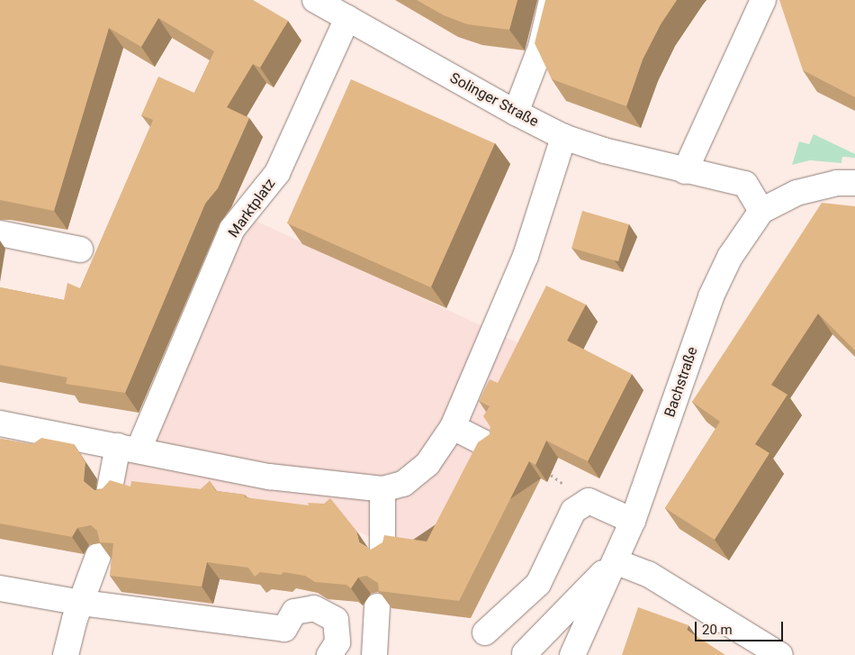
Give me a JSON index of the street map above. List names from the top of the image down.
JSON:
{
  "streets": {
    "street": ["Solinger Straße", "Marktplatz", "Bachstraße"]
  },
  "crossings": [
    ["Solinger Straße", "Marktplatz"],
    ["Solinger Straße", "Bachstraße"]
  ],
  "scale_bar": "20 m"
}
